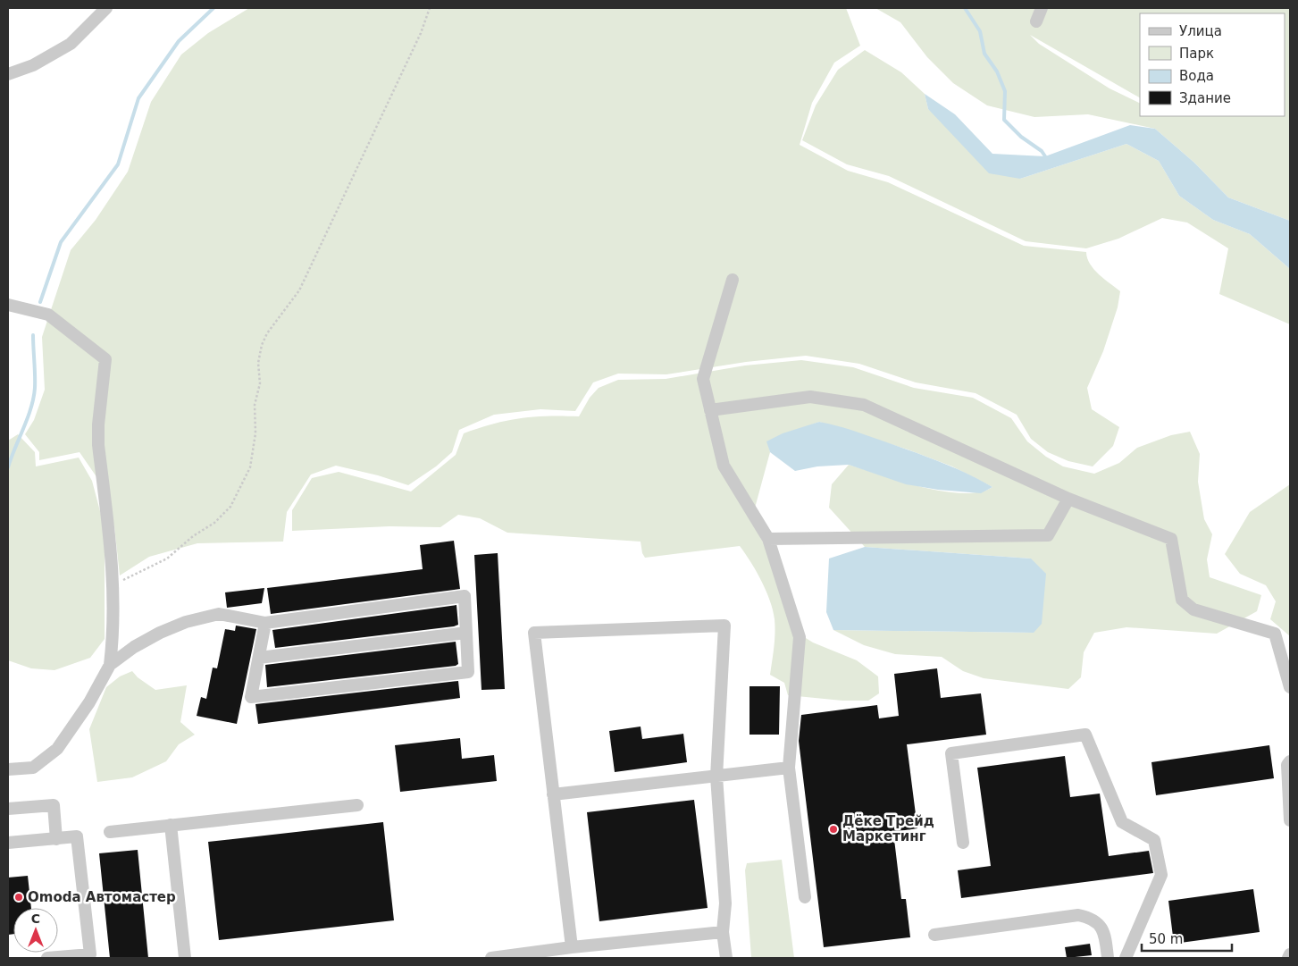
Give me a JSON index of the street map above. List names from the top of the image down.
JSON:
{
  "places": ["Дёке Трейд Маркетинг", "Omoda Автомастер"],
  "legend": [
    "Улица",
    "Парк",
    "Вода",
    "Здание"
  ],
  "scale_bar": "50 m",
  "north": "top"
}
